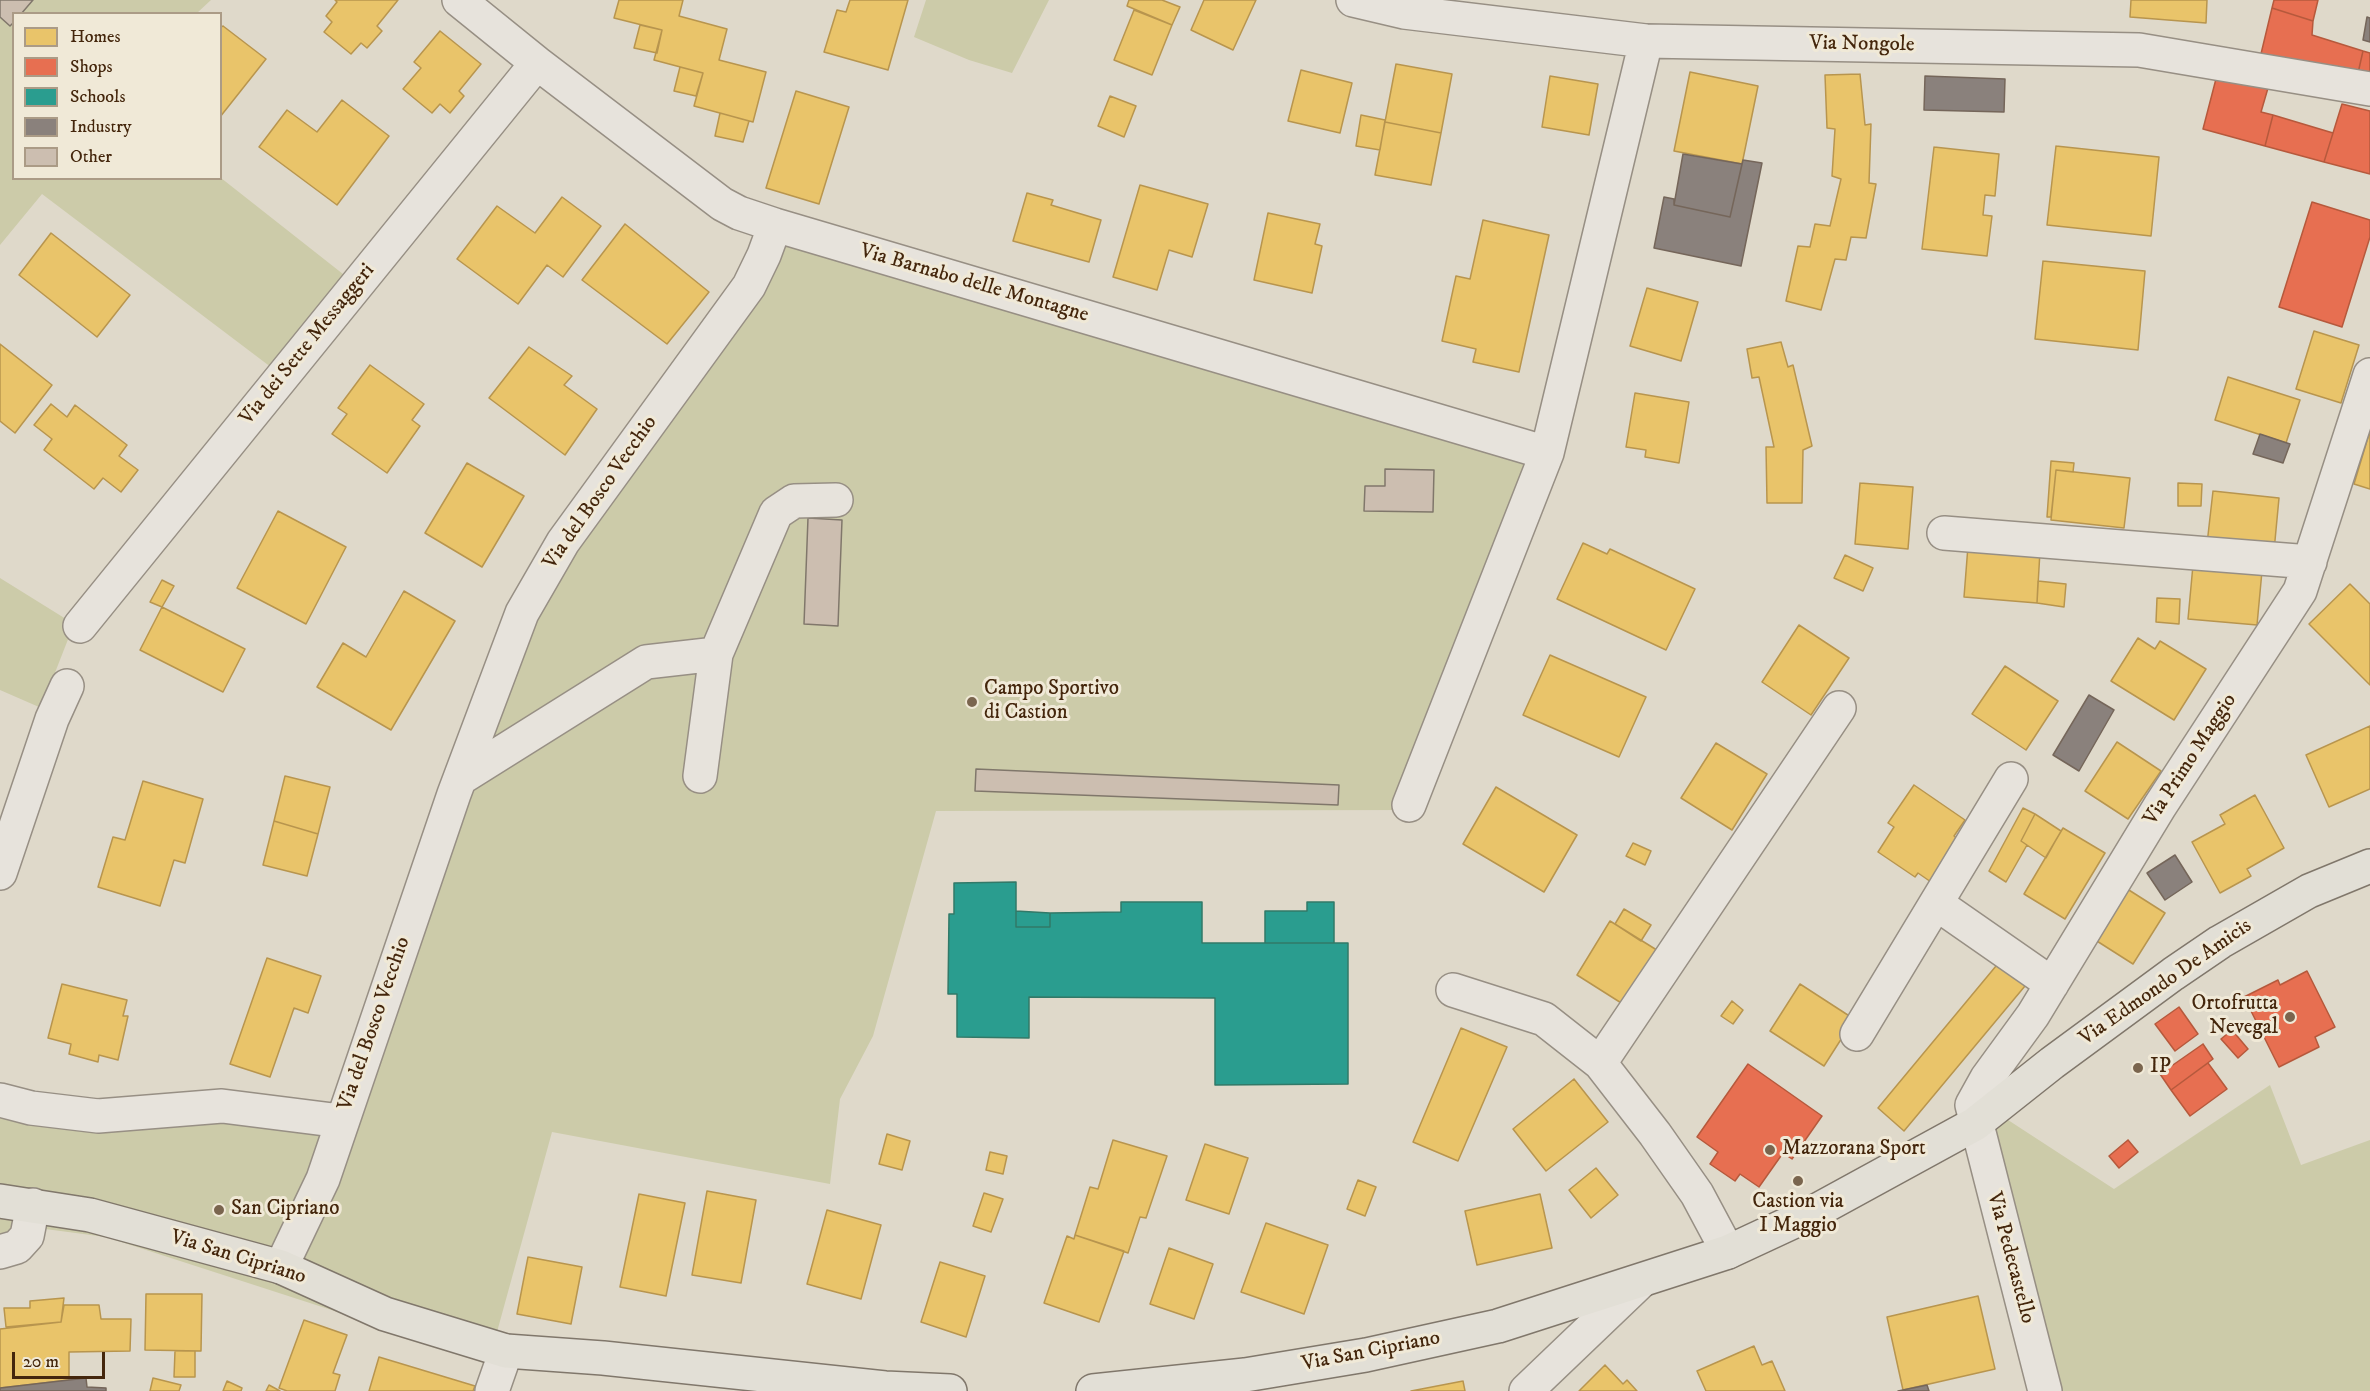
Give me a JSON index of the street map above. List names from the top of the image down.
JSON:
{
  "streets": {
    "main road": ["Via Edmondo De Amicis", "Via San Cipriano"],
    "street": [
      "Via Nongole",
      "Via Barnabo delle Montagne",
      "Via dei Sette Messaggeri",
      "Via del Bosco Vecchio",
      "Via Primo Maggio",
      "Via Pedecastello"
    ]
  },
  "crossings": [
    ["Via Barnabo delle Montagne", "Via dei Sette Messaggeri"],
    ["Via Barnabo delle Montagne", "Via del Bosco Vecchio"],
    ["Via del Bosco Vecchio", "Via San Cipriano"],
    ["Via Primo Maggio", "Via Edmondo De Amicis"],
    ["Via Primo Maggio", "Via San Cipriano"],
    ["Via Primo Maggio", "Via Pedecastello"],
    ["Via Edmondo De Amicis", "Via San Cipriano"],
    ["Via Edmondo De Amicis", "Via Pedecastello"],
    ["Via San Cipriano", "Via Pedecastello"]
  ],
  "places": [
    "Campo Sportivo di Castion",
    "Ortofrutta Nevegal",
    "IP",
    "Mazzorana Sport",
    "Castion via I Maggio",
    "San Cipriano"
  ],
  "legend": [
    "Homes",
    "Shops",
    "Schools",
    "Industry",
    "Other"
  ],
  "scale_bar": "20 m"
}
